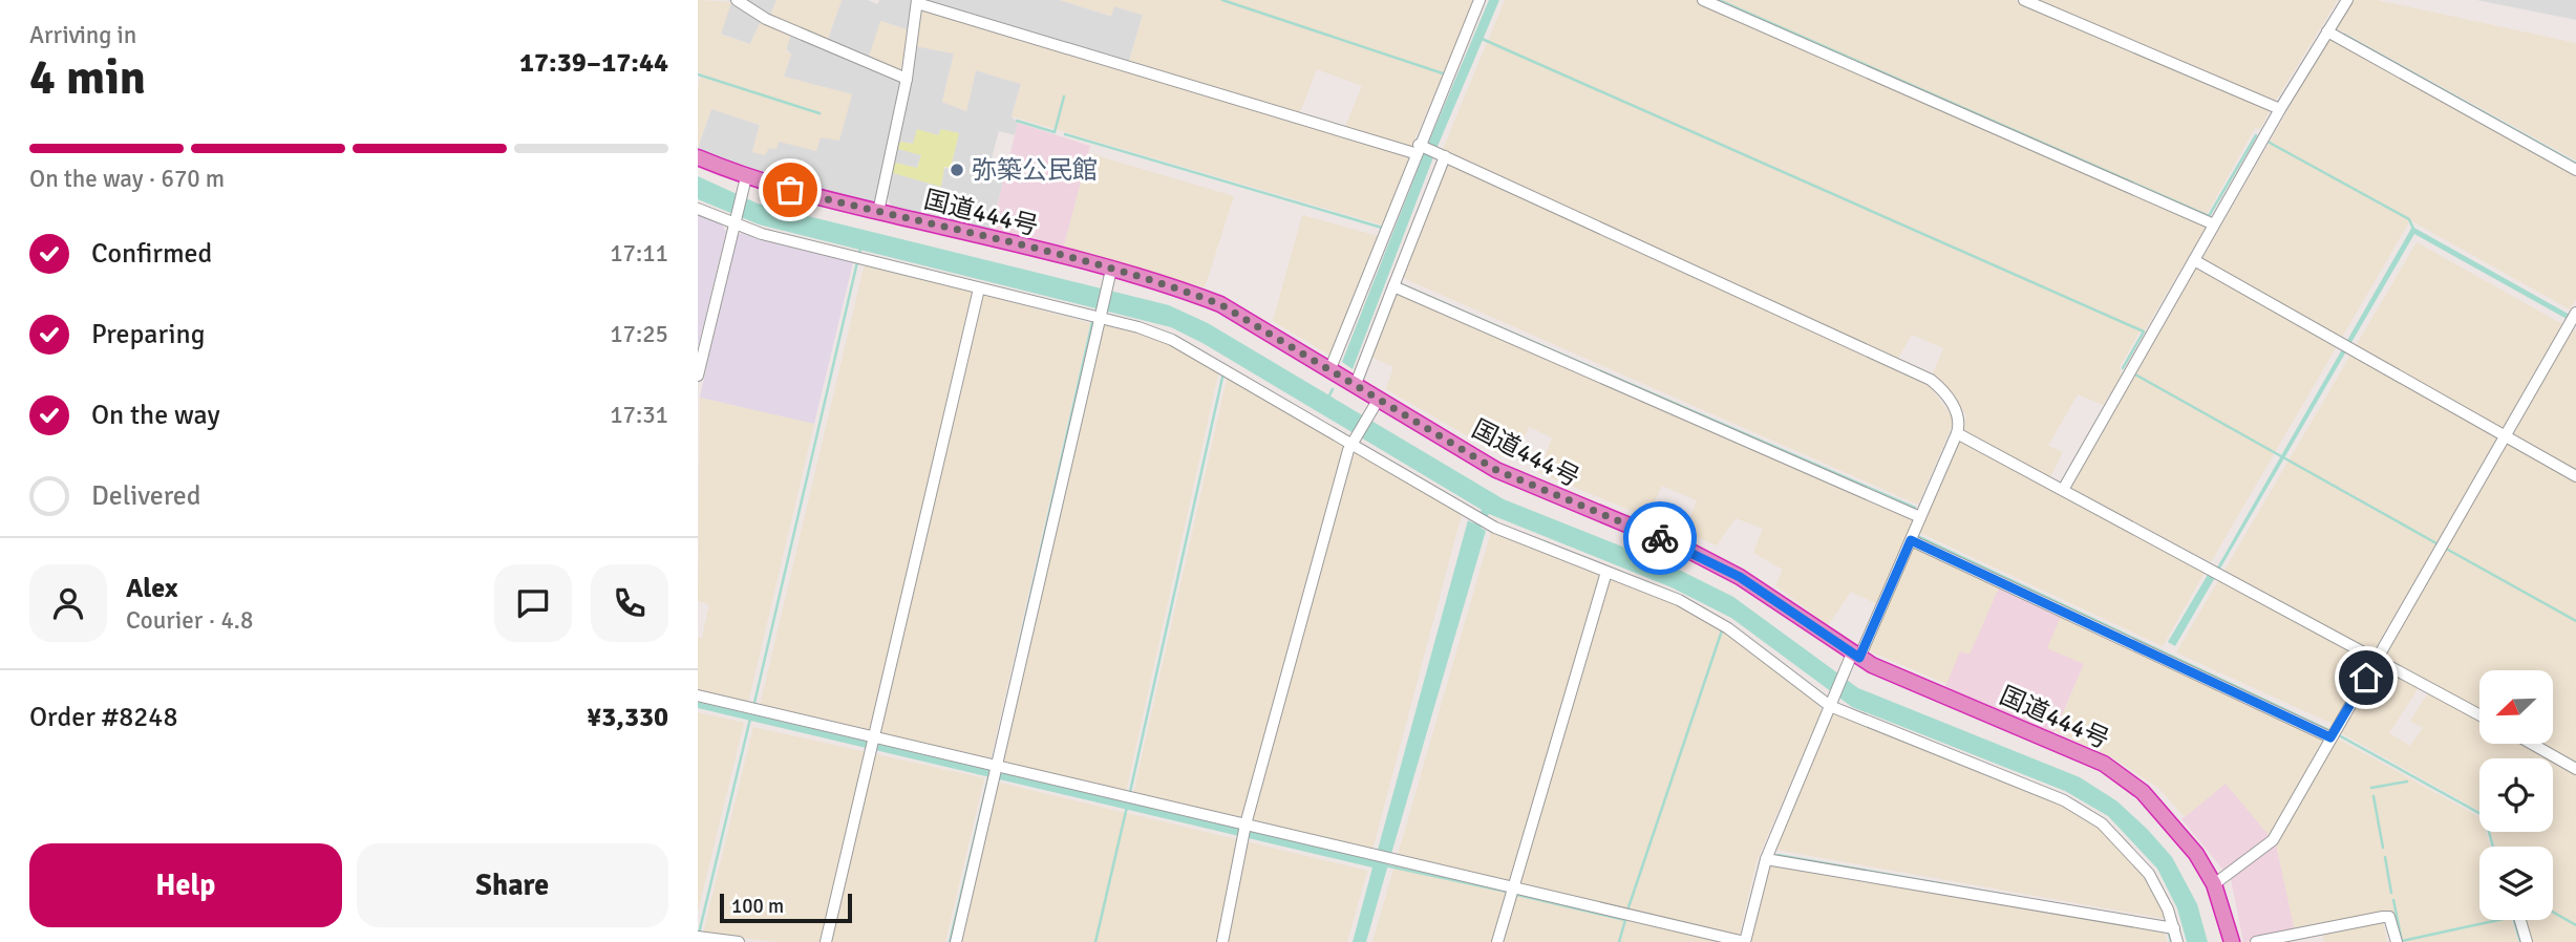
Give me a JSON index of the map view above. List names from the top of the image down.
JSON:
{
  "streets": {
    "highway": ["国道444号"]
  },
  "places": ["弥築公民館"],
  "scale_bar": "100 m",
  "north": "bottom left",
  "page": {
    "heading": ["4 min", "Arriving in", "17:39–17:44"],
    "panel": [
      "Alex",
      "Courier · 4.8",
      "Order #8248",
      "¥3,330"
    ],
    "bar": "On the way · 670 m",
    "list": [
      ["Confirmed", "17:11"],
      ["Preparing", "17:25"],
      ["On the way", "17:31"],
      "Delivered"
    ],
    "buttons": ["Help", "Share"],
    "scale": "100 m"
  }
}
